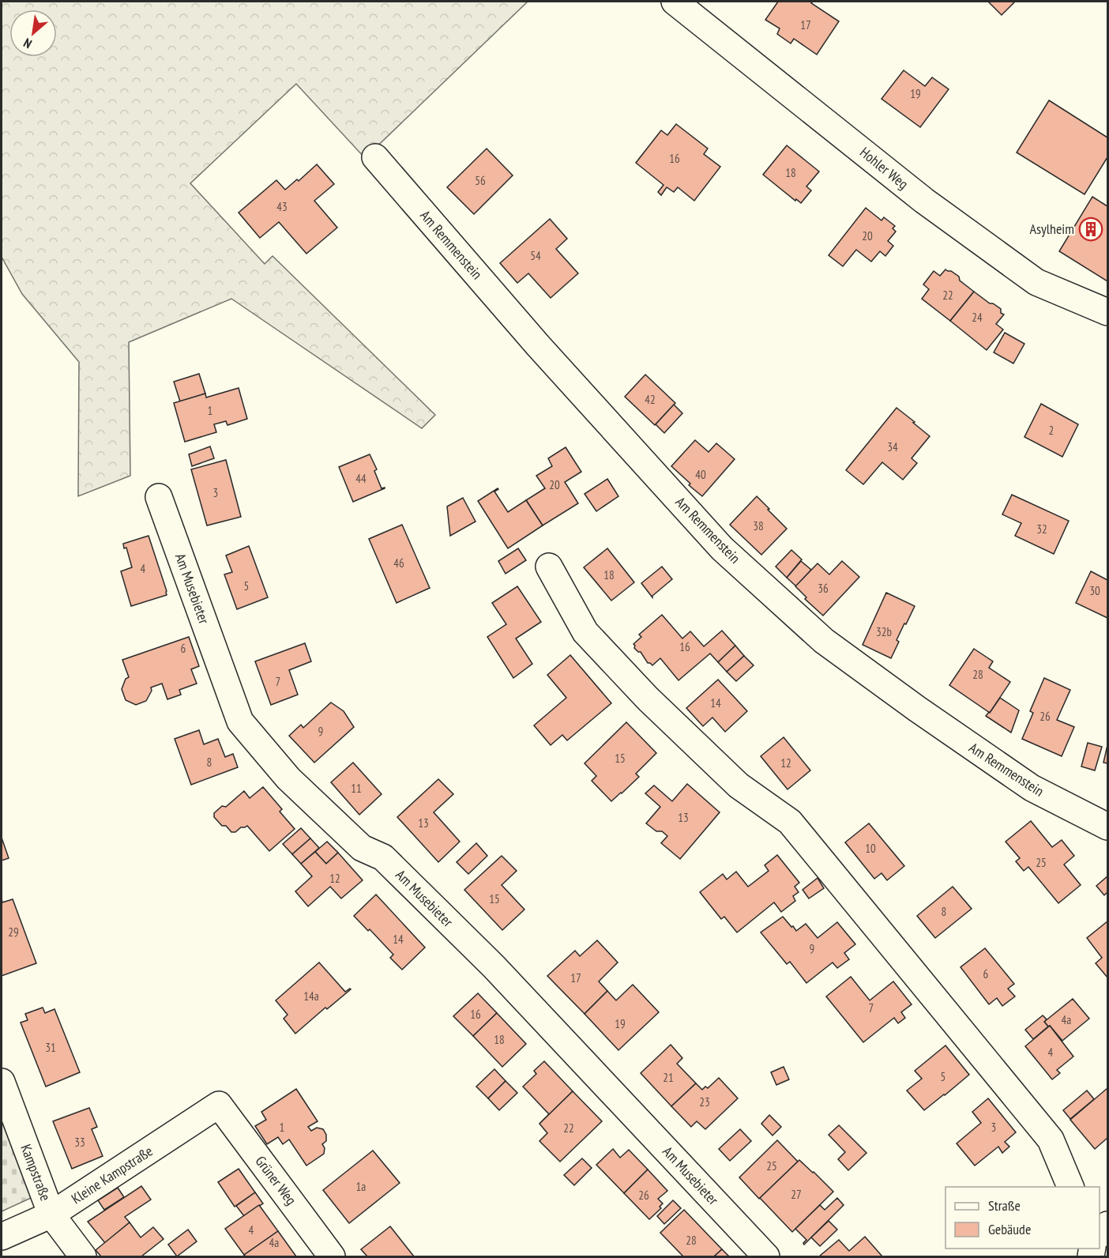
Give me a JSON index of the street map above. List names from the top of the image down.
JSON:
{
  "streets": {
    "street": [
      "Hohler Weg",
      "Am Remmenstein",
      "Am Musebieter",
      "Kampstraße",
      "Kleine Kampstraße",
      "Grüner Weg"
    ]
  },
  "crossings": [
    ["Kampstraße", "Kleine Kampstraße"],
    ["Kleine Kampstraße", "Grüner Weg"]
  ],
  "places": {
    "building": ["Asylheim"]
  },
  "house_numbers": [
    "17",
    "19",
    "16",
    "18",
    "56",
    "43",
    "20",
    "54",
    "22",
    "24",
    "42",
    "1",
    "2",
    "34",
    "40",
    "44",
    "20",
    "3",
    "38",
    "32",
    "46",
    "4",
    "18",
    "5",
    "36",
    "30",
    "32b",
    "16",
    "6",
    "28",
    "7",
    "14",
    "26",
    "9",
    "15",
    "8",
    "12",
    "11",
    "13",
    "13",
    "10",
    "25",
    "12",
    "15",
    "8",
    "29",
    "14",
    "9",
    "6",
    "17",
    "14a",
    "7",
    "16",
    "4a",
    "19",
    "18",
    "31",
    "4",
    "5",
    "21",
    "23",
    "1",
    "3",
    "22",
    "33",
    "25",
    "1a",
    "27",
    "26",
    "4",
    "28",
    "4a"
  ],
  "legend": ["Straße", "Gebäude"],
  "north": "bottom left"
}
